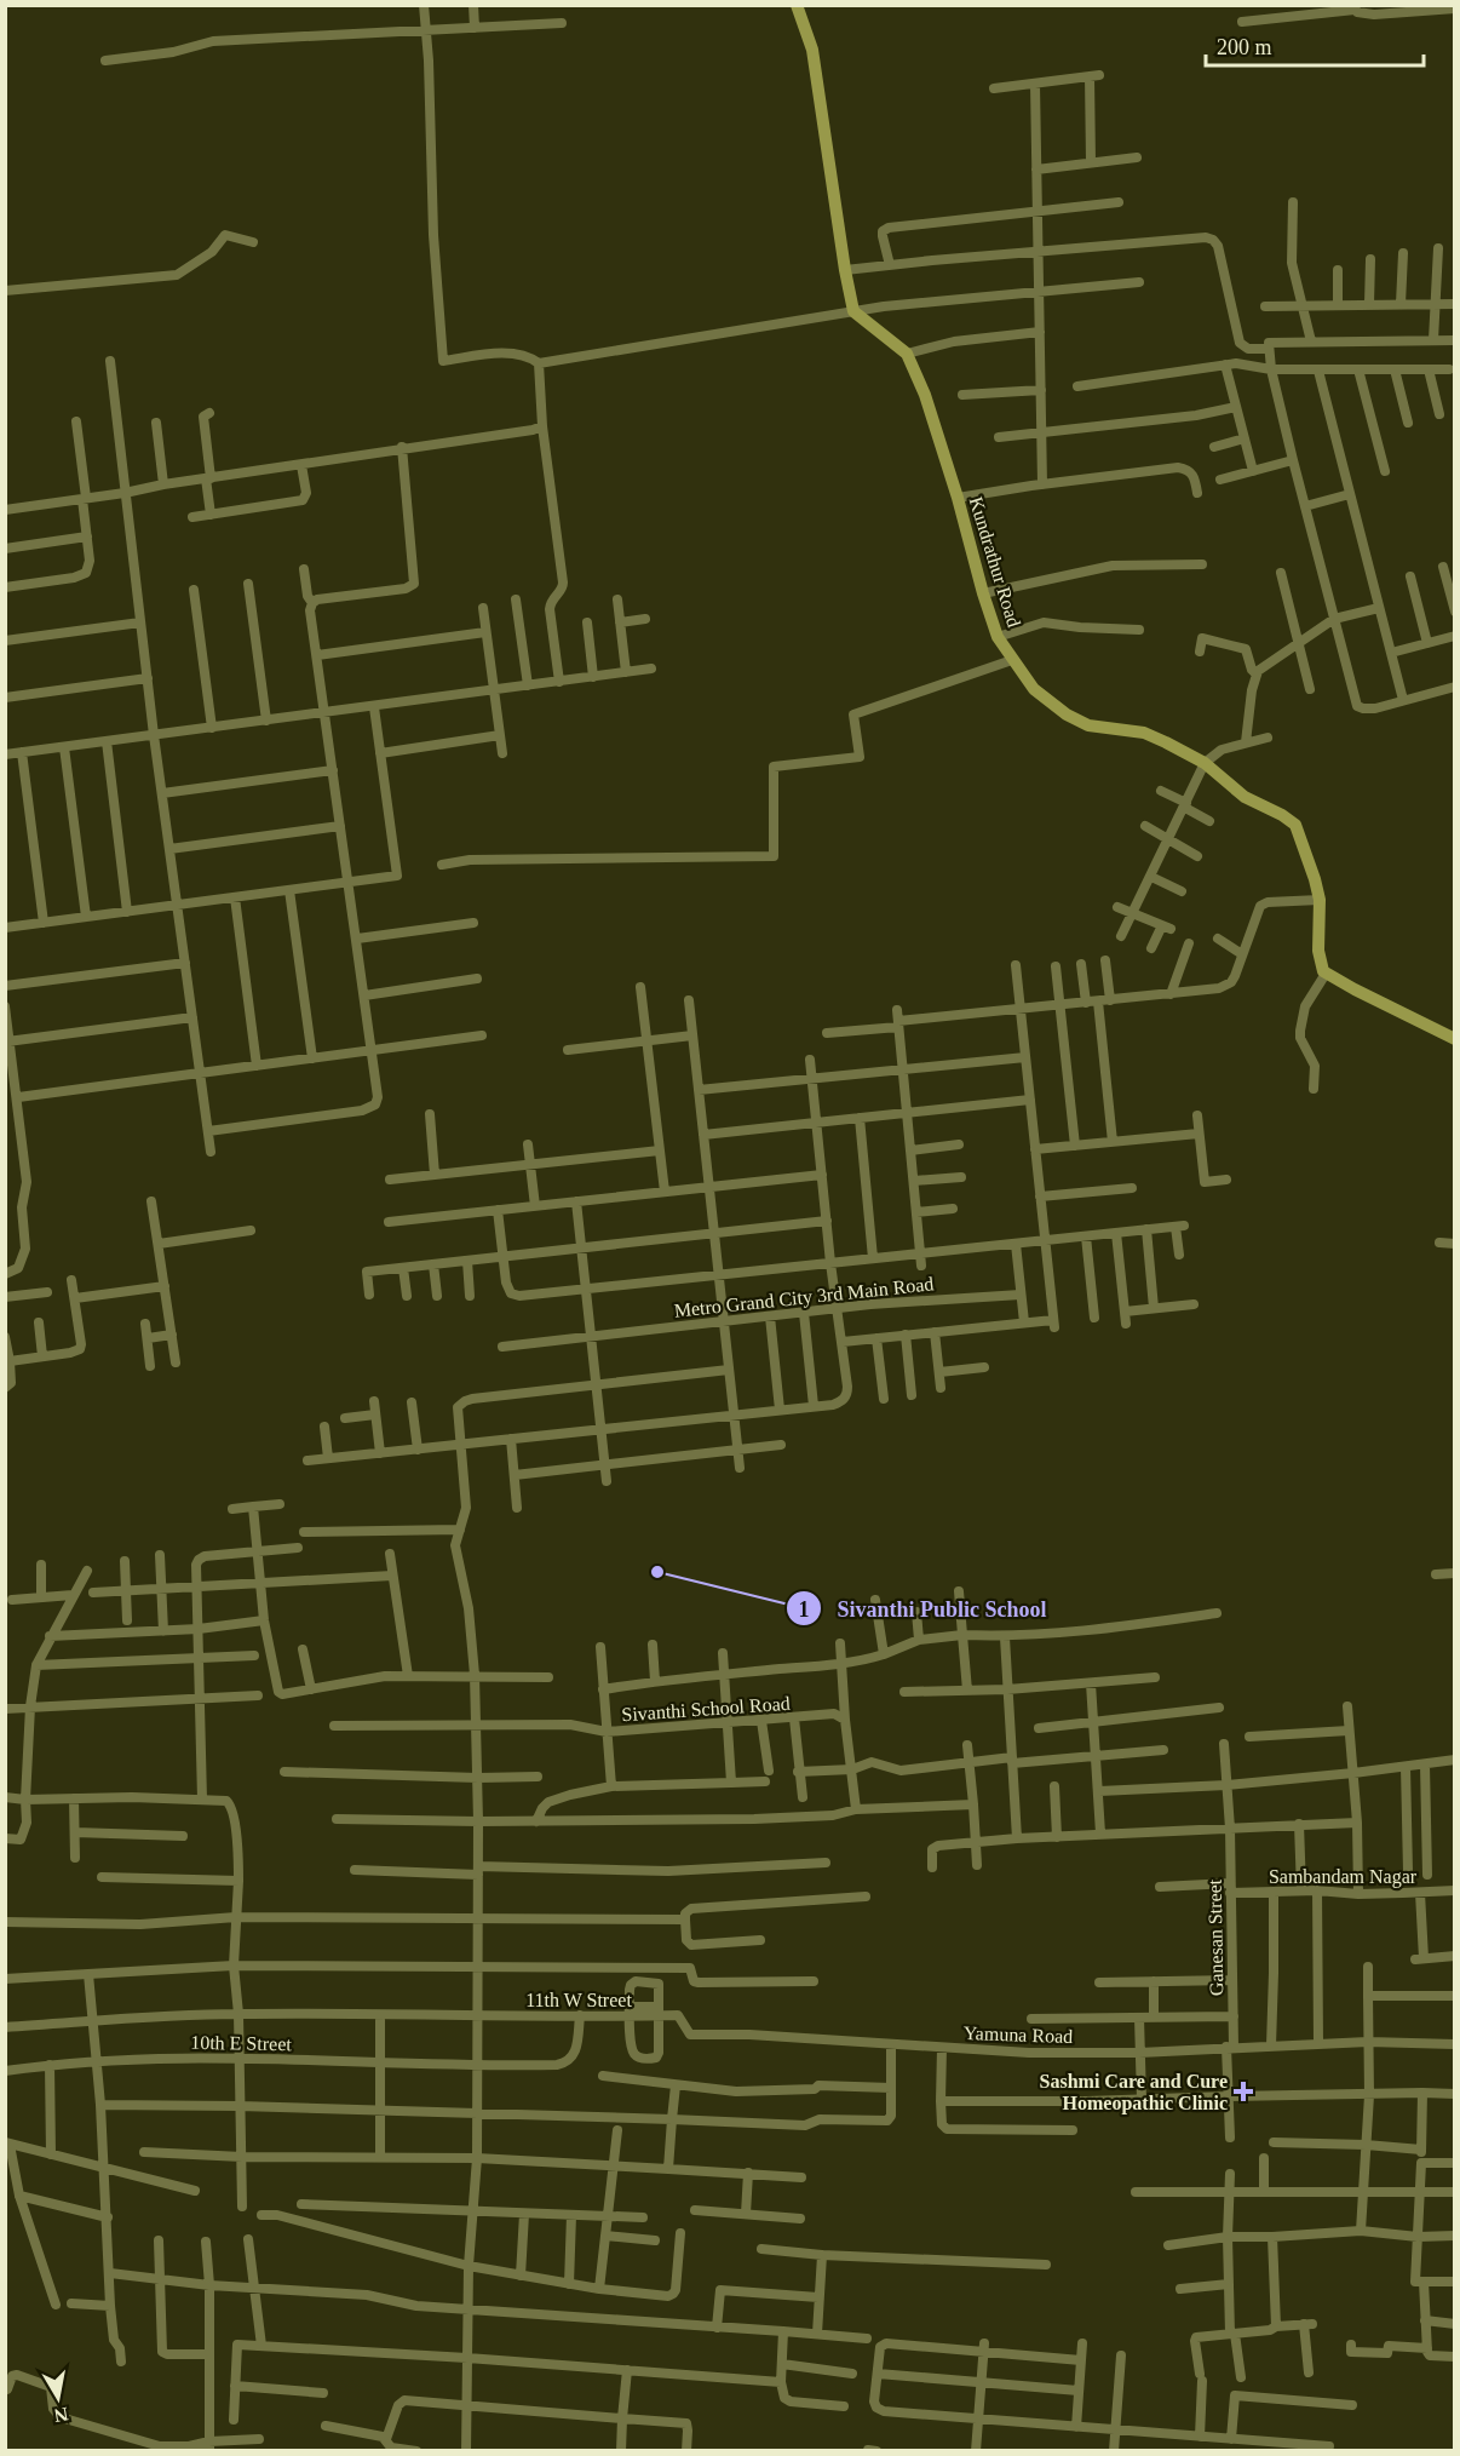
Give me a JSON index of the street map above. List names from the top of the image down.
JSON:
{
  "streets": {
    "street": [
      "Kundrathur Road",
      "Metro Grand City 3rd Main Road",
      "Sivanthi School Road",
      "Sambandam Nagar",
      "Ganesan Street",
      "11th W Street",
      "Yamuna Road",
      "10th E Street"
    ]
  },
  "crossings": [
    ["Sambandam Nagar", "Ganesan Street"],
    ["Ganesan Street", "Yamuna Road"],
    ["11th W Street", "Yamuna Road"],
    ["11th W Street", "10th E Street"]
  ],
  "places": {
    "other": ["Sivanthi Public School"],
    "health": ["Sashmi Care and Cure Homeopathic Clinic"]
  },
  "scale_bar": "200 m",
  "north": "bottom"
}
